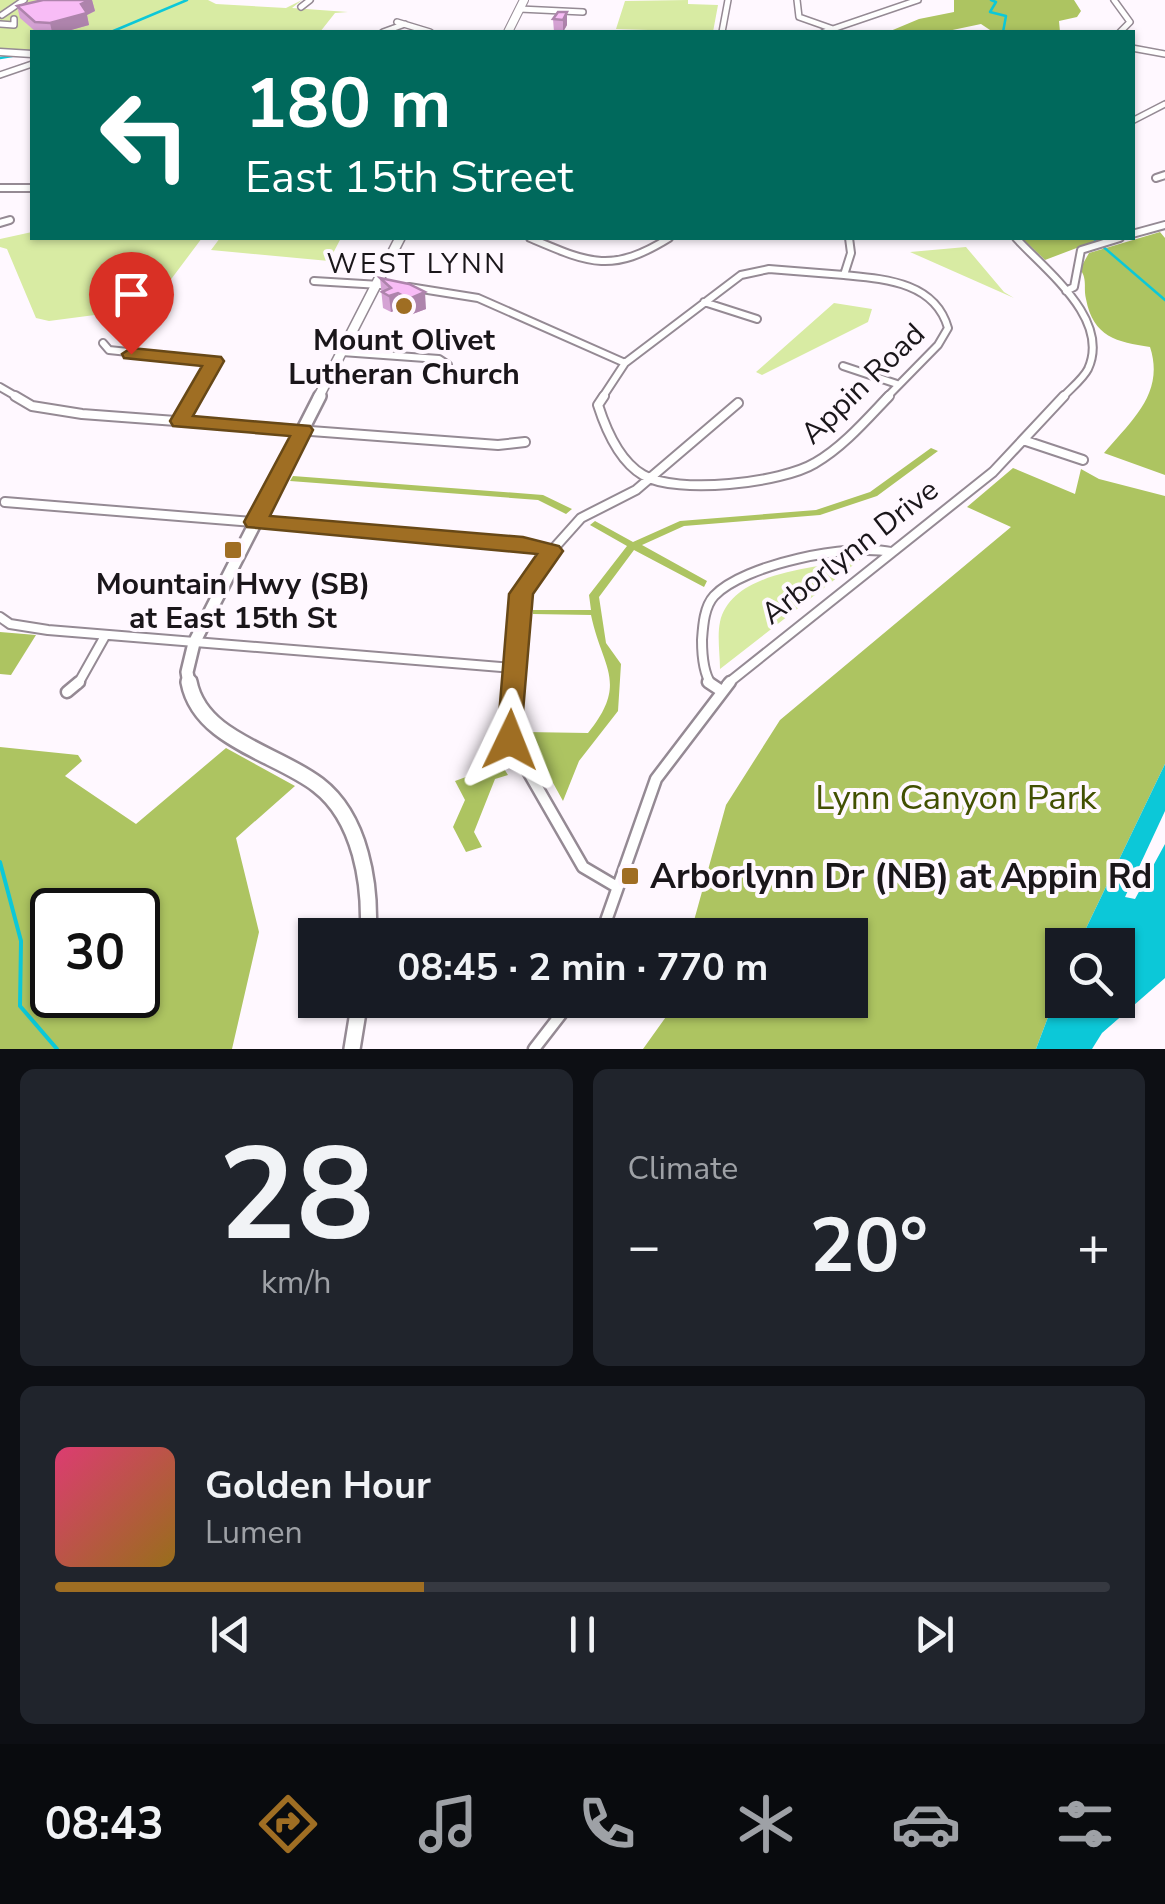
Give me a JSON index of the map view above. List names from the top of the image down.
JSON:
{
  "streets": {
    "street": ["Appin Road", "Arborlynn Drive"]
  },
  "districts": ["WEST LYNN"],
  "parks": ["Lynn Canyon Park"],
  "places": {
    "other": ["Mount Olivet Lutheran Church"],
    "transit": ["Mountain Hwy (SB) at East 15th St", "Arborlynn Dr (NB) at Appin Rd"]
  },
  "page": {
    "turn": ["180 m", "East 15th Street"],
    "limit": "30",
    "trip": "08:45 · 2 min · 770 m",
    "tile": [
      ["28", "km/h"],
      "Climate"
    ],
    "heat": ["−", "20°", "+"],
    "song": ["Golden Hour", "Lumen"],
    "tabs": "08:43"
  }
}
